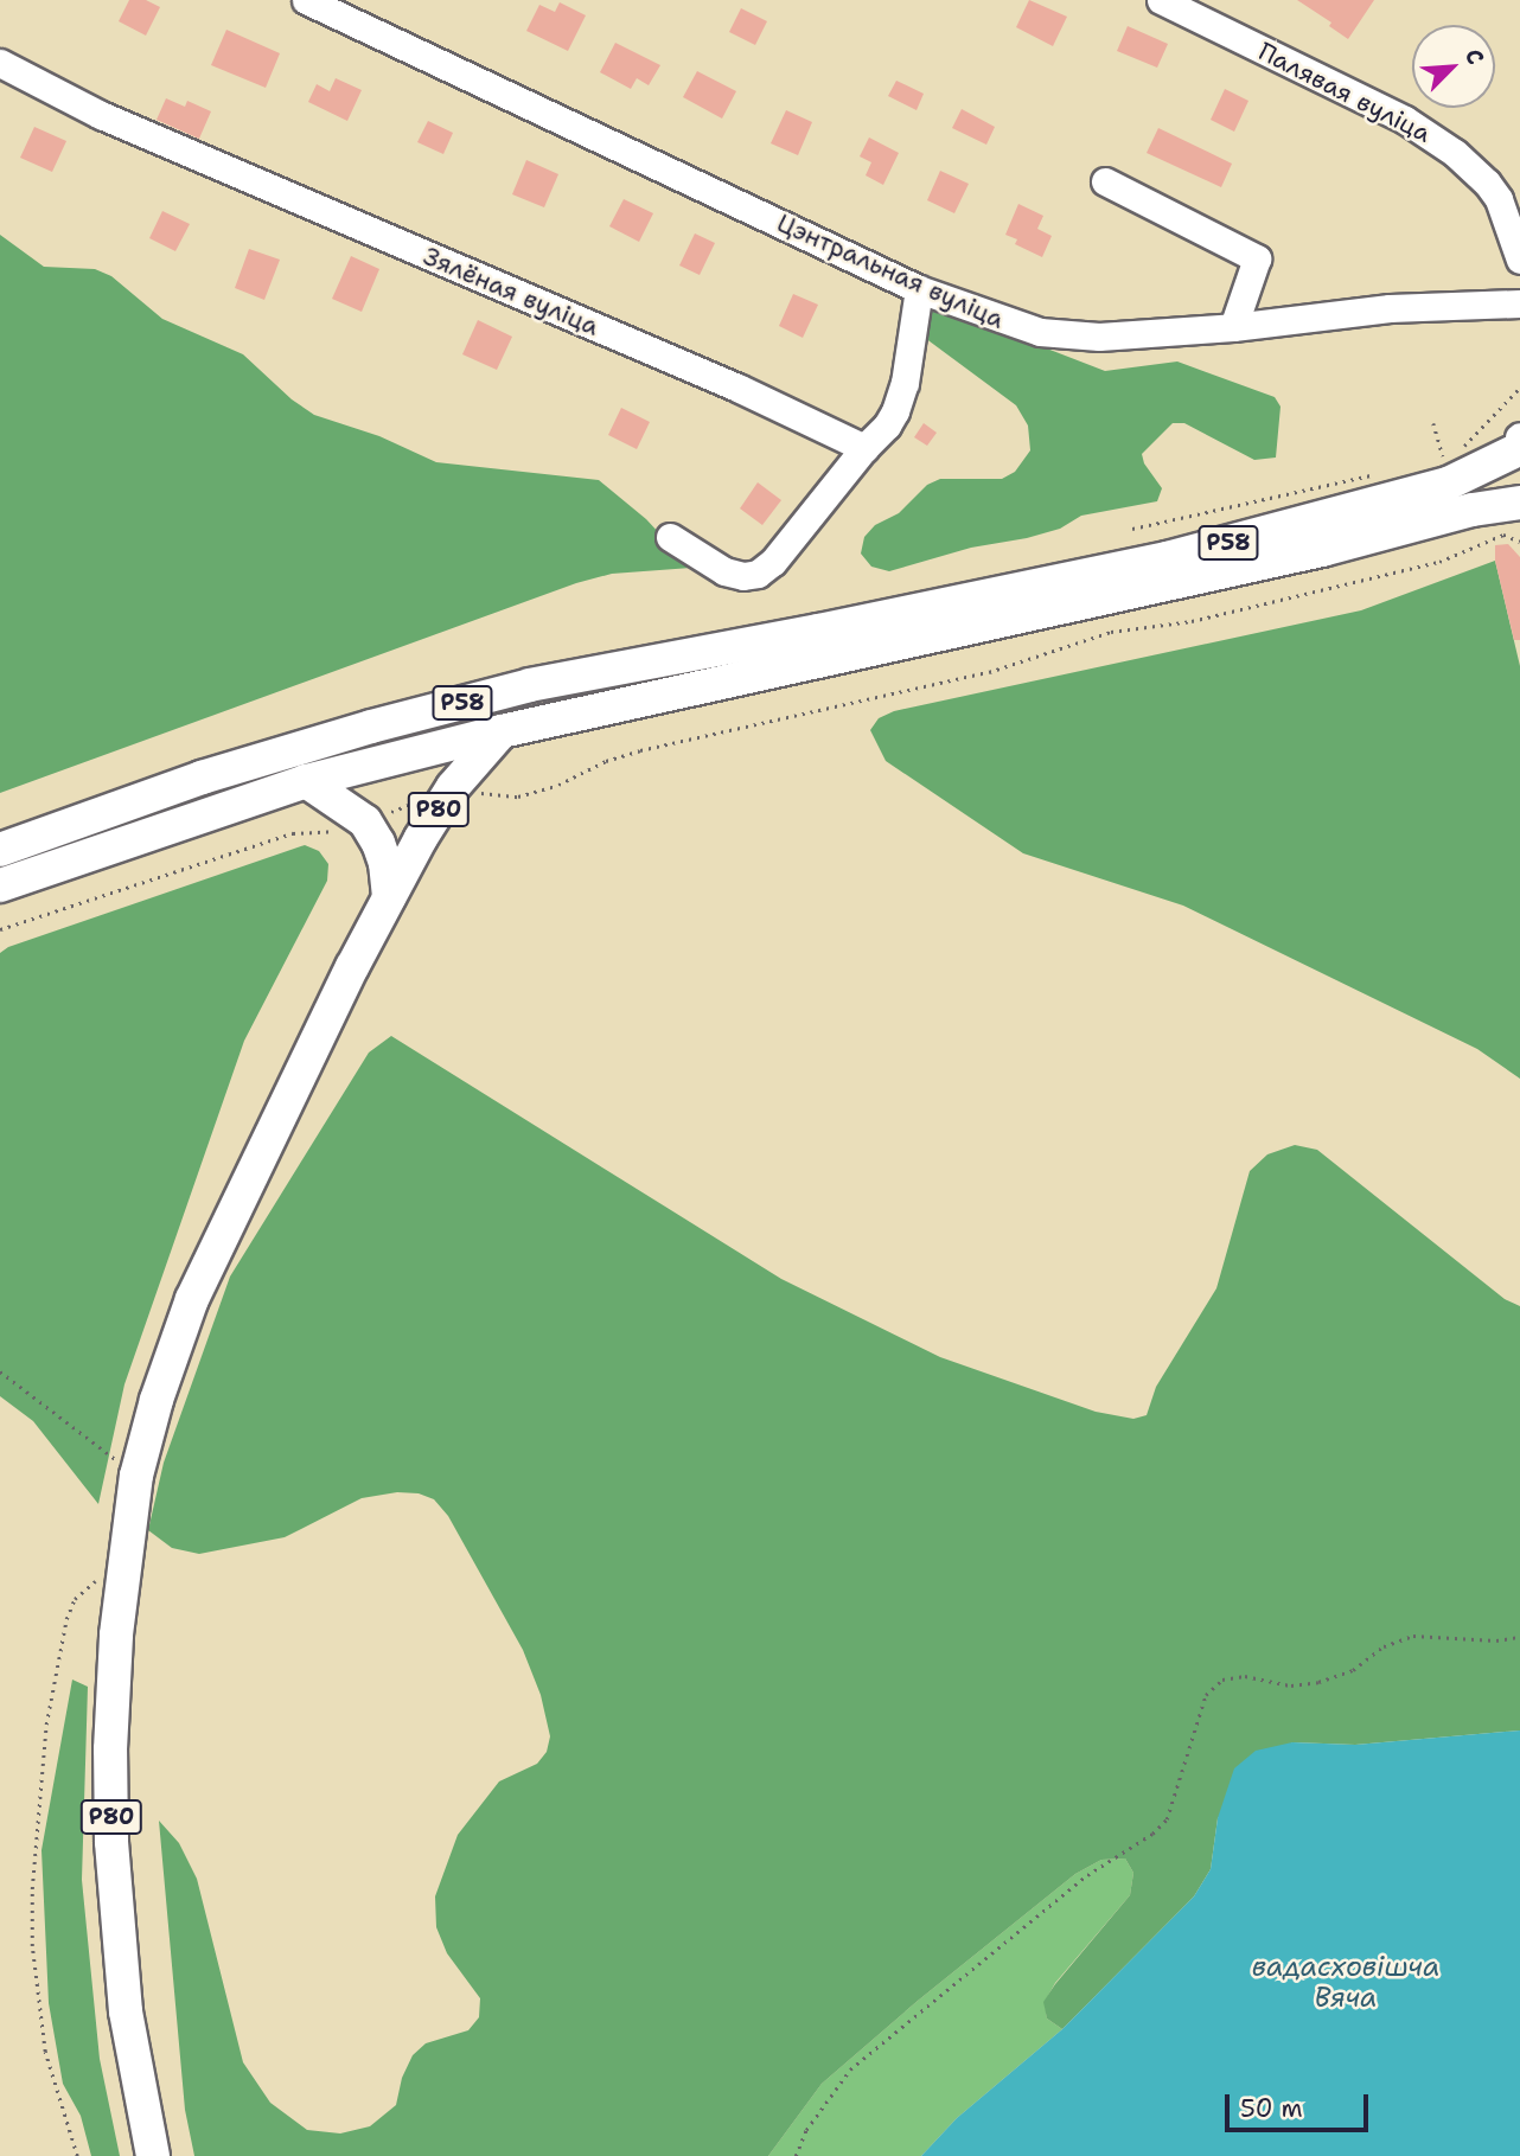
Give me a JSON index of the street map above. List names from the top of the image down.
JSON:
{
  "streets": {
    "main road": ["Р58", "Р80"],
    "street": ["Палявая вуліца", "Цэнтральная вуліца", "Зялёная вуліца"]
  },
  "crossings": [
    ["Р58", "Р80"]
  ],
  "water": ["вадасховішча Вяча"],
  "scale_bar": "50 m",
  "north": "top right"
}
